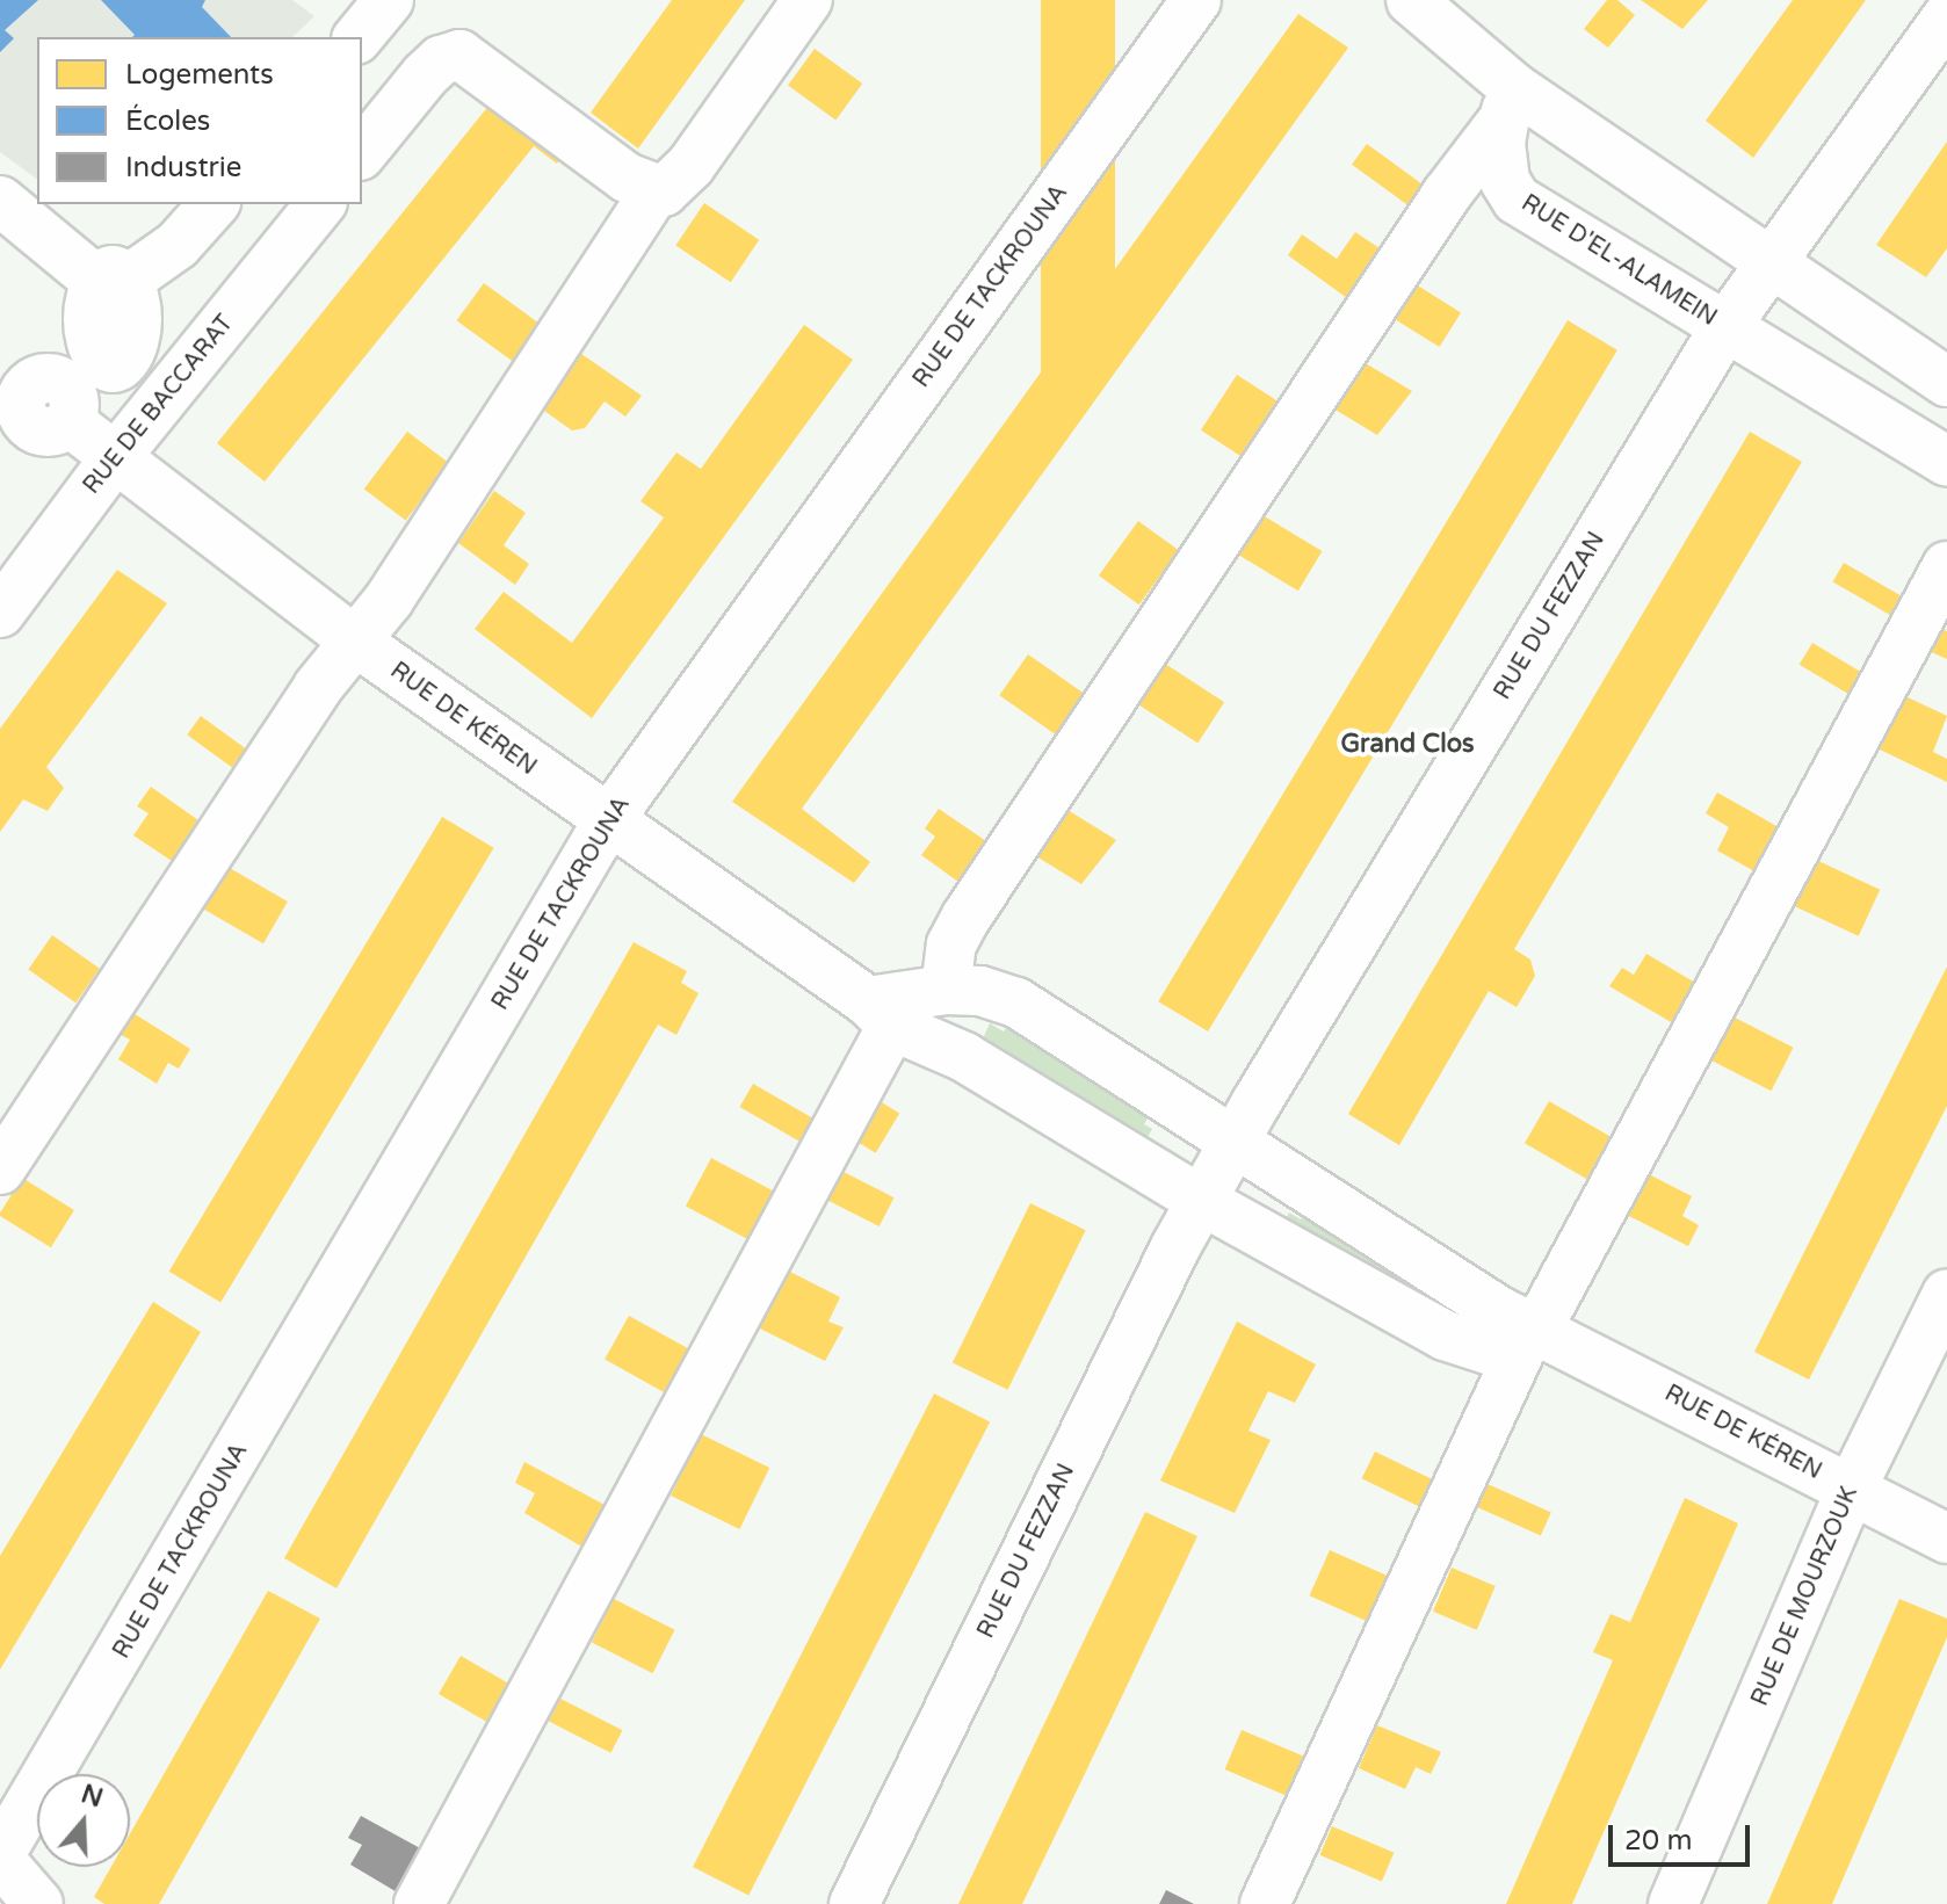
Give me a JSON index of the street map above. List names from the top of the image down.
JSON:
{
  "streets": {
    "street": [
      "RUE D'EL-ALAMEIN",
      "RUE DE TACKROUNA",
      "RUE DE BACCARAT",
      "RUE DU FEZZAN",
      "RUE DE KÉREN",
      "RUE DE MOURZOUK"
    ]
  },
  "crossings": [
    ["RUE D'EL-ALAMEIN", "RUE DU FEZZAN"],
    ["RUE DE TACKROUNA", "RUE DE KÉREN"],
    ["RUE DE BACCARAT", "RUE DE KÉREN"],
    ["RUE DU FEZZAN", "RUE DE KÉREN"],
    ["RUE DE KÉREN", "RUE DE MOURZOUK"]
  ],
  "districts": ["Grand Clos"],
  "legend": ["Logements", "Écoles", "Industrie"],
  "scale_bar": "20 m",
  "north": "top"
}
